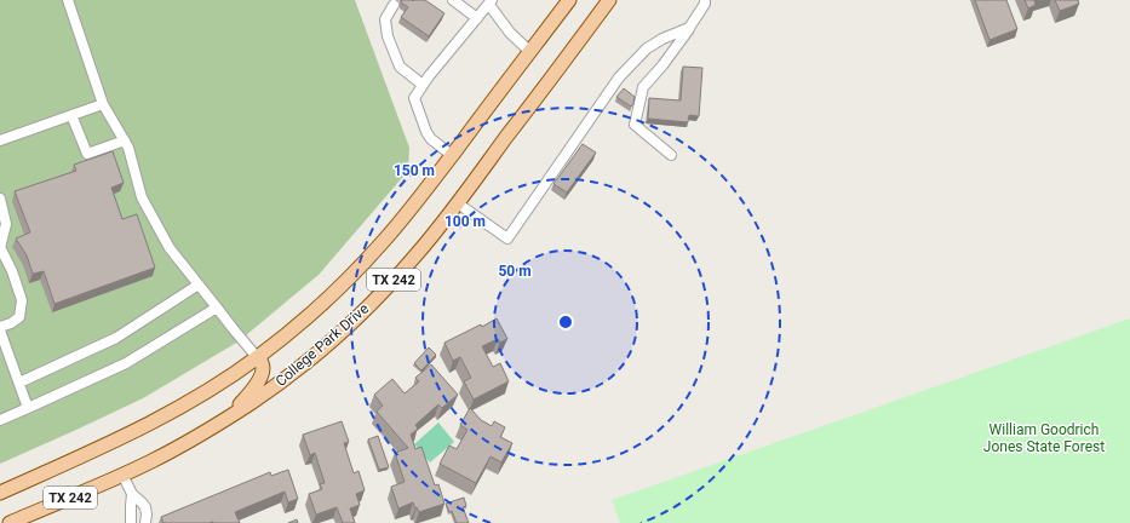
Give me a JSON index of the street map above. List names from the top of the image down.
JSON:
{
  "streets": {
    "main road": ["TX 242", "College Park Drive"]
  },
  "parks": ["William Goodrich Jones State Forest"],
  "rings": ["150 m", "100 m", "50 m"]
}
